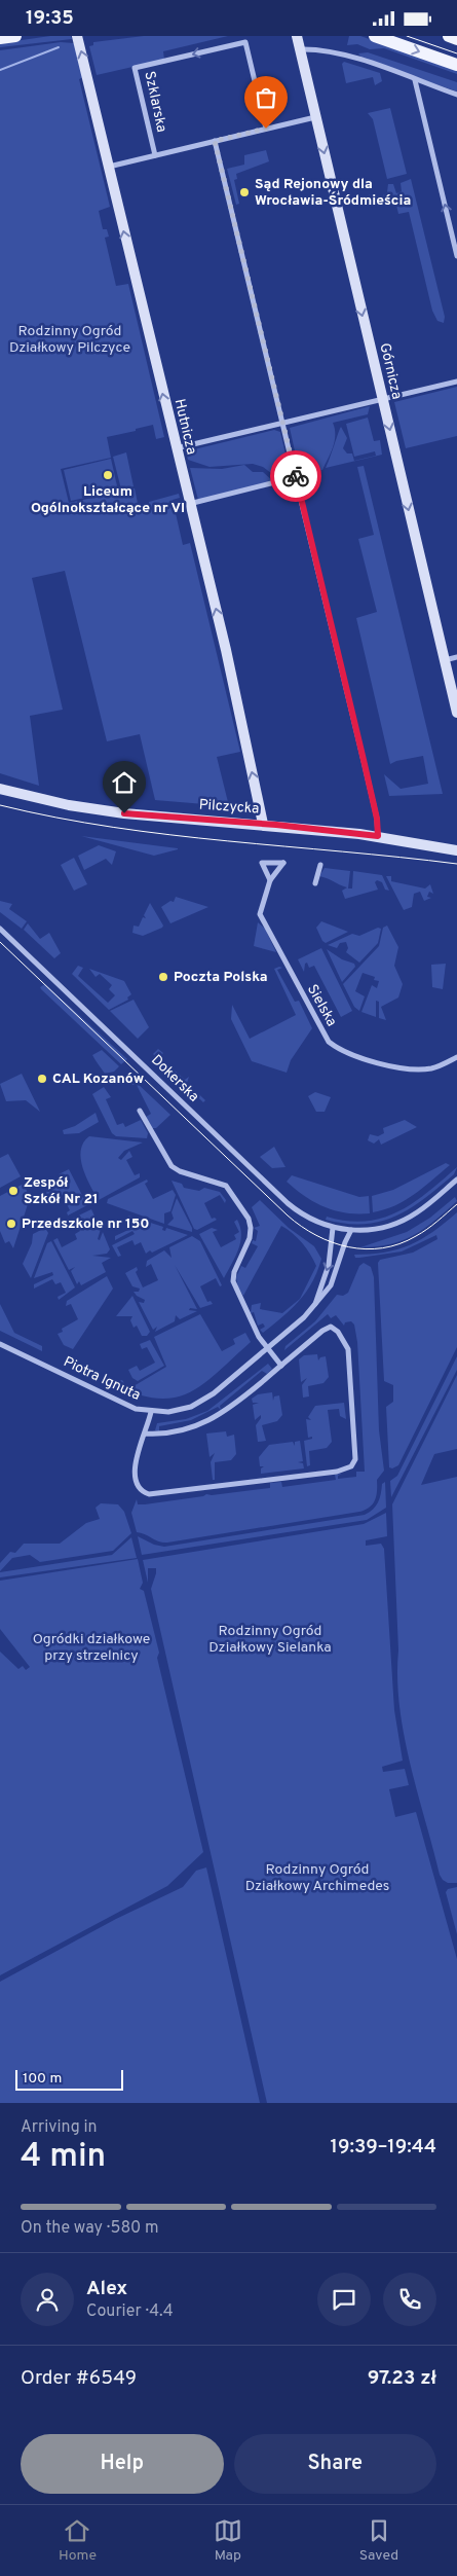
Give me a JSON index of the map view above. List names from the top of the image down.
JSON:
{
  "streets": {
    "street": [
      "Szklarska",
      "Górnicza",
      "Hutnicza",
      "Pilczycka",
      "Sielska",
      "Dokerska",
      "Piotra Ignuta"
    ]
  },
  "crossings": [
    ["Szklarska", "Górnicza"],
    ["Szklarska", "Hutnicza"],
    ["Hutnicza", "Pilczycka"],
    ["Dokerska", "Piotra Ignuta"]
  ],
  "one_way": ["Górnicza", "Hutnicza"],
  "parks": [
    "Rodzinny Ogród Działkowy Pilczyce",
    "Rodzinny Ogród Działkowy Sielanka",
    "Ogródki działkowe przy strzelnicy",
    "Rodzinny Ogród Działkowy Archimedes"
  ],
  "places": [
    "Sąd Rejonowy dla Wrocławia-Śródmieścia",
    "Liceum Ogólnokształcące nr VI",
    "Poczta Polska",
    "CAL Kozanów",
    "Zespół Szkół Nr 21",
    "Przedszkole nr 150"
  ],
  "scale_bar": "100 m",
  "page": {
    "status": "19:35",
    "scale": "100 m",
    "heading": ["4 min", "Arriving in", "19:39–19:44"],
    "panel": [
      "Alex",
      "Courier · 4.4",
      "Order #6549",
      "97.23 zł"
    ],
    "bar": "On the way · 580 m",
    "buttons": ["Help", "Share"],
    "tabs": ["Home", "Map", "Saved"]
  }
}
